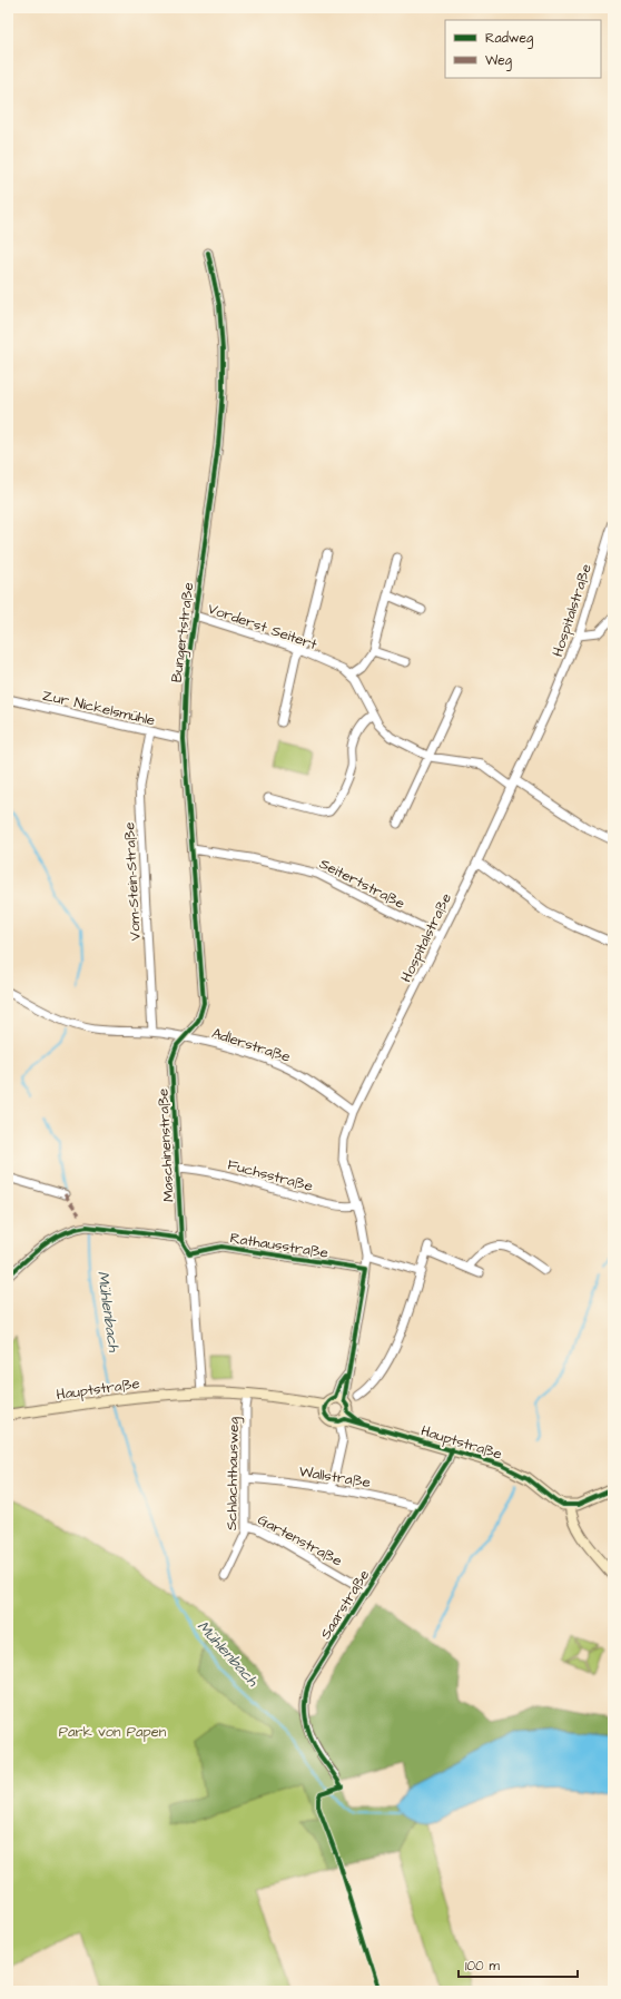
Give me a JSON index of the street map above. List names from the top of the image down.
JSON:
{
  "streets": {
    "main road": ["Hauptstraße"],
    "street": [
      "Hospitalstraße",
      "Vorderst Seitert",
      "Bungertstraße",
      "Zur Nickelsmühle",
      "Vom-Stein-Straße",
      "Seitertstraße",
      "Adlerstraße",
      "Maschinenstraße",
      "Fuchsstraße",
      "Rathausstraße",
      "Schlachthausweg",
      "Wallstraße",
      "Gartenstraße",
      "Saarstraße"
    ]
  },
  "crossings": [
    ["Hospitalstraße", "Seitertstraße"],
    ["Hospitalstraße", "Adlerstraße"],
    ["Hospitalstraße", "Fuchsstraße"],
    ["Hospitalstraße", "Rathausstraße"],
    ["Hospitalstraße", "Hauptstraße"],
    ["Vorderst Seitert", "Bungertstraße"],
    ["Bungertstraße", "Zur Nickelsmühle"],
    ["Bungertstraße", "Seitertstraße"],
    ["Bungertstraße", "Adlerstraße"],
    ["Bungertstraße", "Maschinenstraße"],
    ["Zur Nickelsmühle", "Vom-Stein-Straße"],
    ["Vom-Stein-Straße", "Adlerstraße"],
    ["Adlerstraße", "Maschinenstraße"],
    ["Maschinenstraße", "Fuchsstraße"],
    ["Maschinenstraße", "Rathausstraße"],
    ["Maschinenstraße", "Hauptstraße"],
    ["Hauptstraße", "Schlachthausweg"],
    ["Hauptstraße", "Saarstraße"],
    ["Schlachthausweg", "Wallstraße"],
    ["Schlachthausweg", "Gartenstraße"],
    ["Wallstraße", "Saarstraße"],
    ["Gartenstraße", "Saarstraße"]
  ],
  "water": ["Mühlenbach"],
  "parks": ["Park von Papen"],
  "legend": ["Radweg", "Weg"],
  "scale_bar": "100 m"
}
